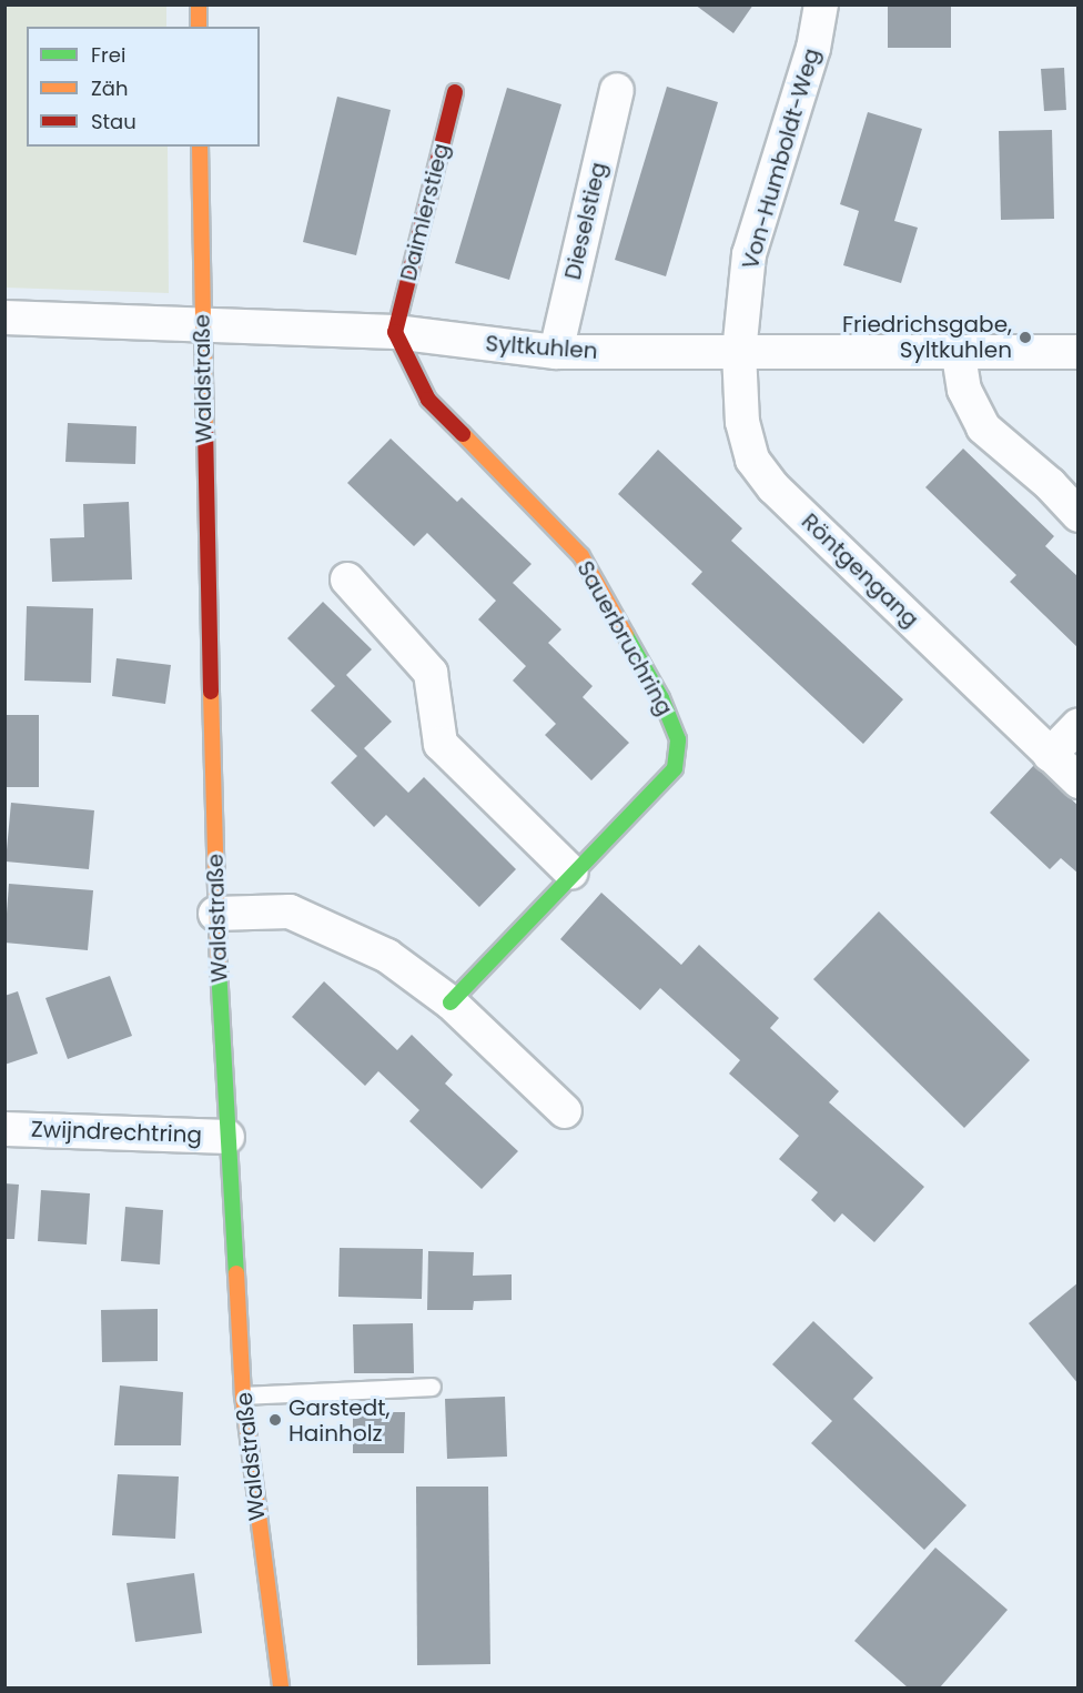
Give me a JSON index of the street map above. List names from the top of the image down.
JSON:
{
  "streets": {
    "street": [
      "Von-Humboldt-Weg",
      "Daimlerstieg",
      "Dieselstieg",
      "Syltkuhlen",
      "Waldstraße",
      "Röntgengang",
      "Sauerbruchring",
      "Zwijndrechtring"
    ]
  },
  "crossings": [
    ["Von-Humboldt-Weg", "Syltkuhlen"],
    ["Von-Humboldt-Weg", "Röntgengang"],
    ["Daimlerstieg", "Syltkuhlen"],
    ["Daimlerstieg", "Sauerbruchring"],
    ["Dieselstieg", "Syltkuhlen"],
    ["Syltkuhlen", "Waldstraße"],
    ["Syltkuhlen", "Röntgengang"],
    ["Syltkuhlen", "Sauerbruchring"],
    ["Waldstraße", "Zwijndrechtring"]
  ],
  "places": ["Friedrichsgabe, Syltkuhlen", "Garstedt, Hainholz"],
  "legend": ["Frei", "Zäh", "Stau"]
}
